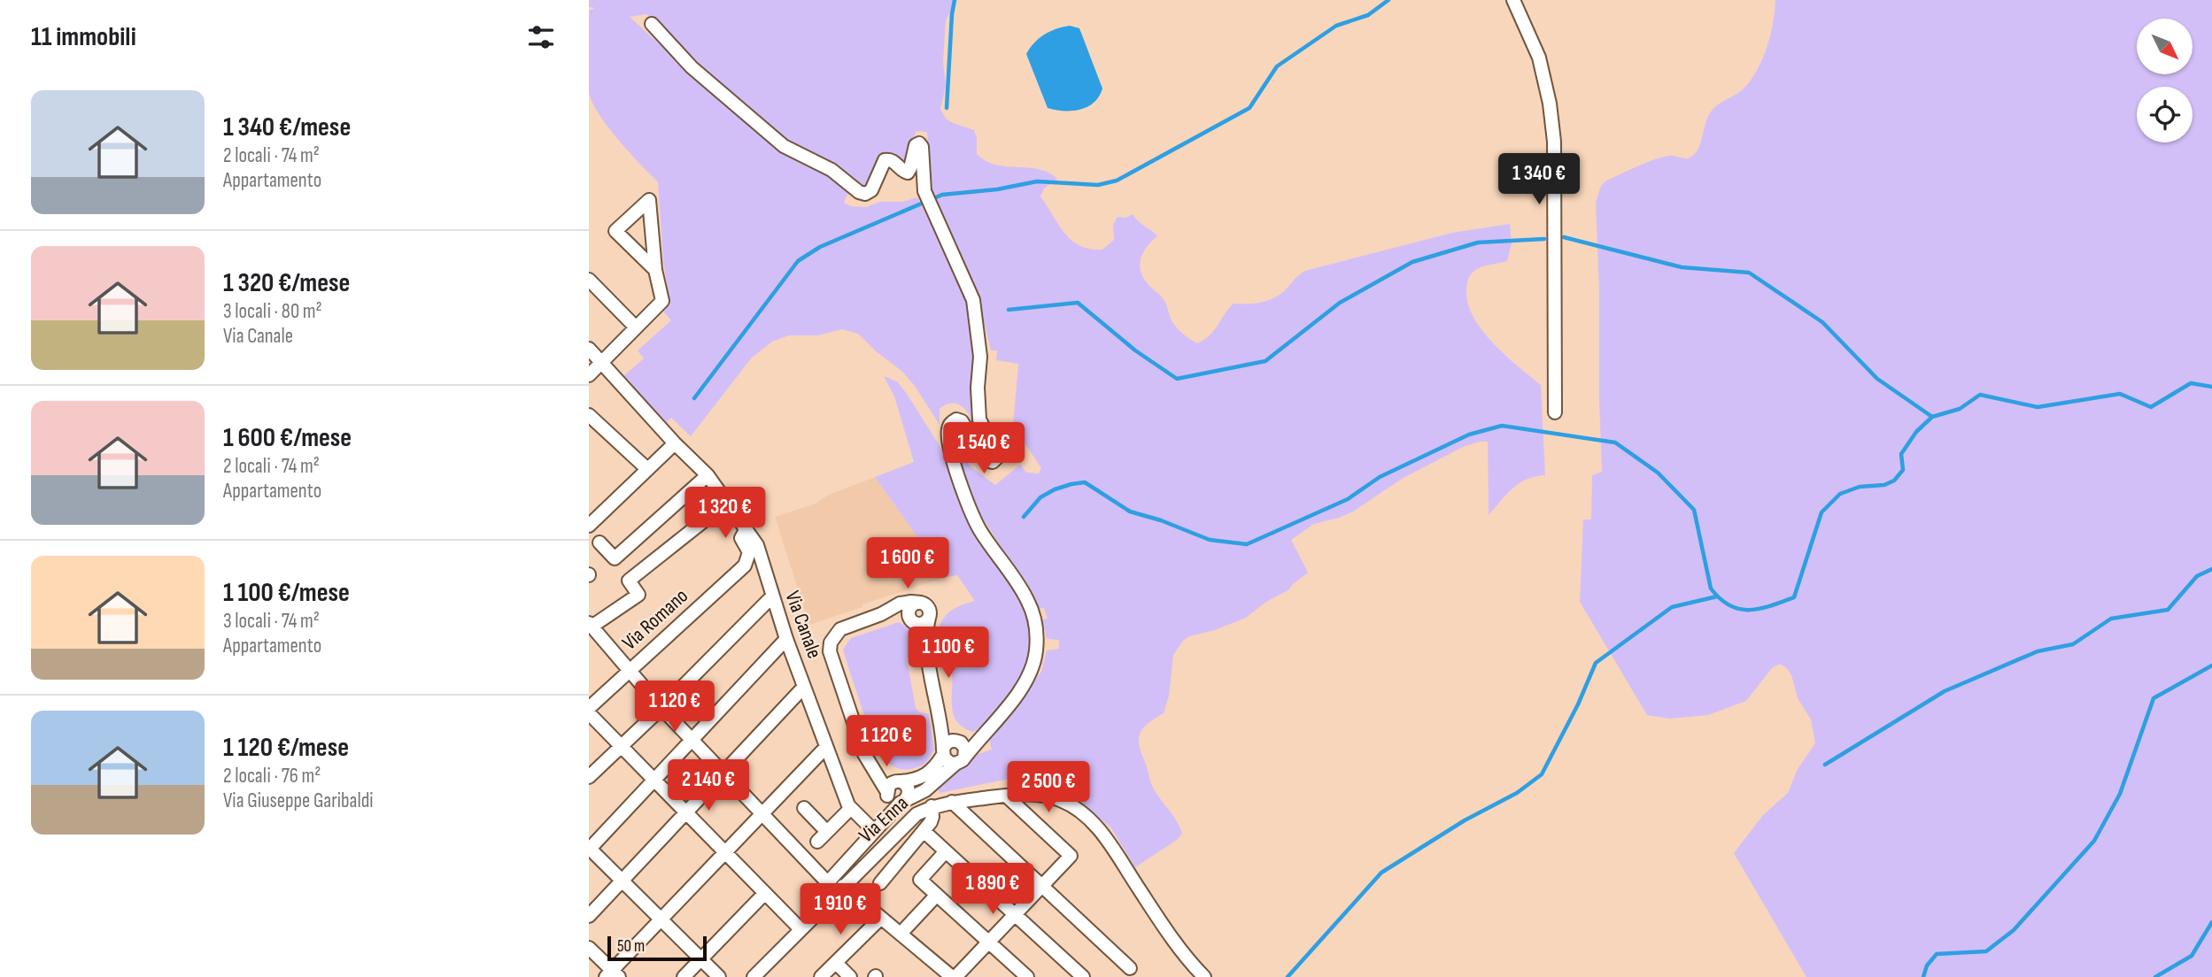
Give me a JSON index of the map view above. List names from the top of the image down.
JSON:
{
  "streets": {
    "street": ["Via Romano", "Via Canale", "Via Enna"]
  },
  "crossings": [
    ["Via Romano", "Via Canale"]
  ],
  "scale_bar": "50 m",
  "north": "bottom right",
  "page": {
    "heading": "11 immobili",
    "list": [
      {
        "name": "1 340 €/mese",
        "note": "2 locali · 74 m² · Appartamento"
      },
      {
        "name": "1 320 €/mese",
        "note": "3 locali · 80 m² · Via Canale"
      },
      {
        "name": "1 600 €/mese",
        "note": "2 locali · 74 m² · Appartamento"
      },
      {
        "name": "1 100 €/mese",
        "note": "3 locali · 74 m² · Appartamento"
      },
      {
        "name": "1 120 €/mese",
        "note": "2 locali · 76 m² · Via Giuseppe Garibaldi"
      }
    ],
    "price": [
      "1 340 €",
      "1 540 €",
      "1 320 €",
      "1 600 €",
      "1 100 €",
      "1 120 €",
      "1 120 €",
      "2 140 €",
      "2 500 €",
      "1 890 €",
      "1 910 €"
    ],
    "scale": "50 m"
  }
}
